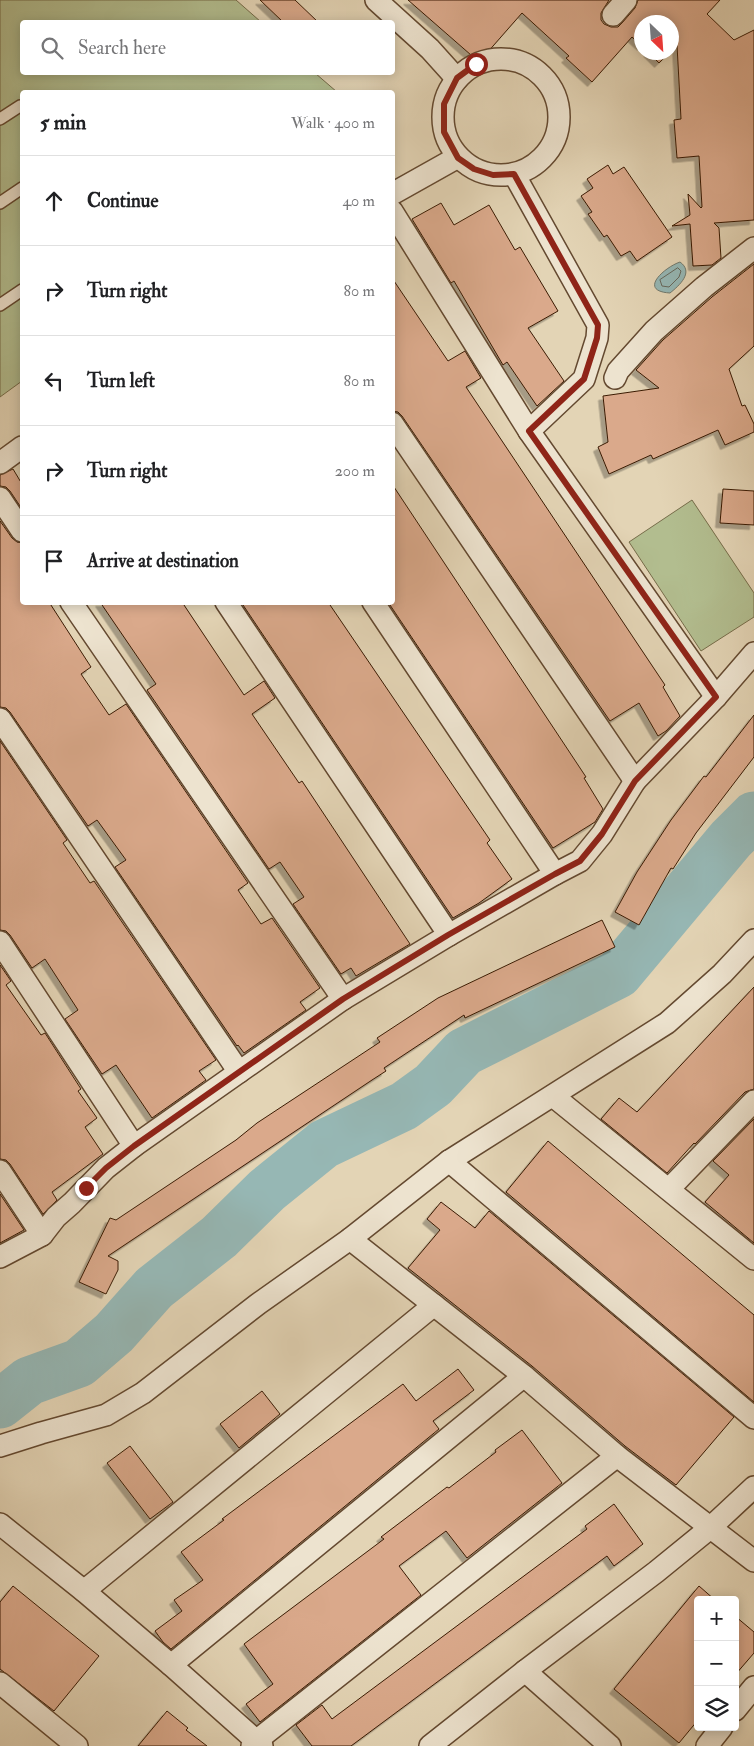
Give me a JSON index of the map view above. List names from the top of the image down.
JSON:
{
  "north": "bottom right",
  "page": {
    "search": "Search here",
    "heading": ["5 min", "Walk · 400 m"],
    "list": [
      ["Continue", "40 m"],
      ["Turn right", "80 m"],
      ["Turn left", "80 m"],
      ["Turn right", "200 m"],
      "Arrive at destination"
    ],
    "map_buttons": ["+", "−"]
  }
}
